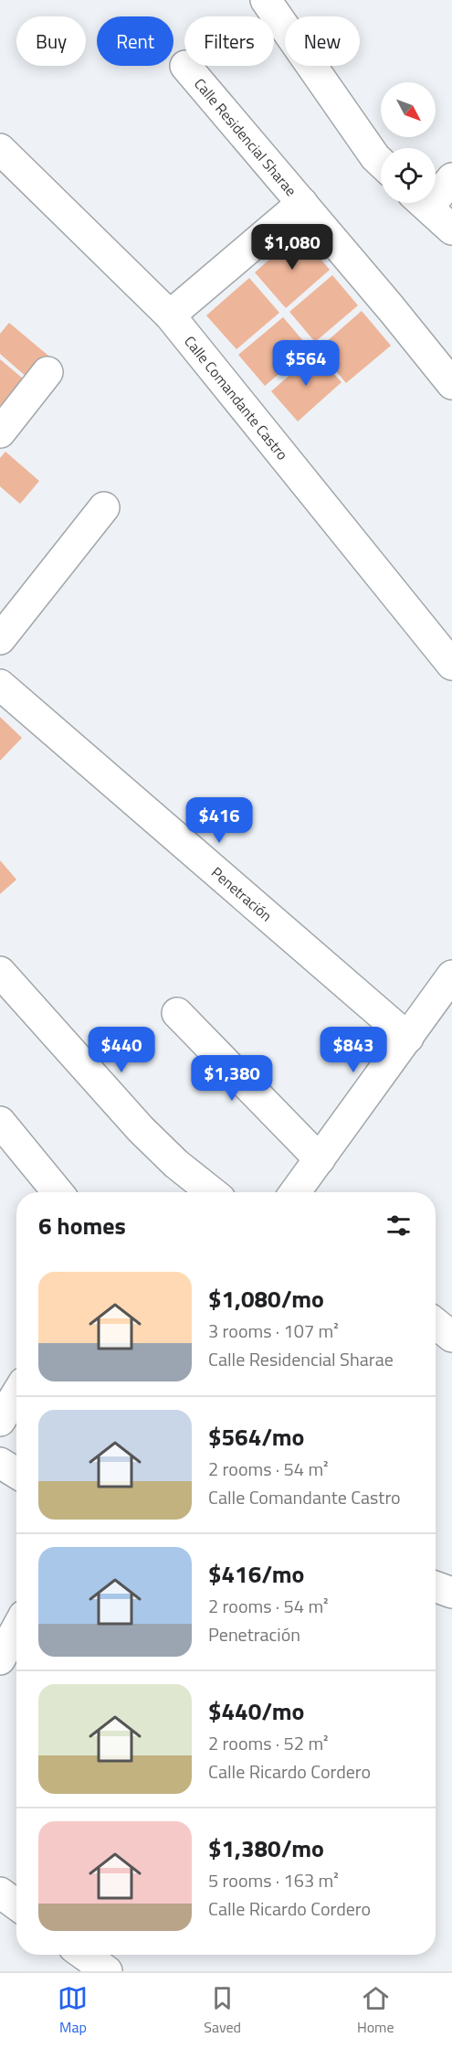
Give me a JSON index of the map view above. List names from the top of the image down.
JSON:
{
  "streets": {
    "street": ["Calle Residencial Sharae", "Calle Comandante Castro", "Penetración"]
  },
  "north": "bottom right",
  "page": {
    "chip": [
      "Buy",
      "Rent",
      "Filters",
      "New"
    ],
    "price": [
      "$1,080",
      "$564",
      "$416",
      "$440",
      "$843",
      "$1,380"
    ],
    "heading": "6 homes",
    "list": [
      {
        "name": "$1,080/mo",
        "note": "3 rooms · 107 m² · Calle Residencial Sharae"
      },
      {
        "name": "$564/mo",
        "note": "2 rooms · 54 m² · Calle Comandante Castro"
      },
      {
        "name": "$416/mo",
        "note": "2 rooms · 54 m² · Penetración"
      },
      {
        "name": "$440/mo",
        "note": "2 rooms · 52 m² · Calle Ricardo Cordero"
      },
      {
        "name": "$1,380/mo",
        "note": "5 rooms · 163 m² · Calle Ricardo Cordero"
      }
    ],
    "tabs": ["Map", "Saved", "Home"]
  }
}
